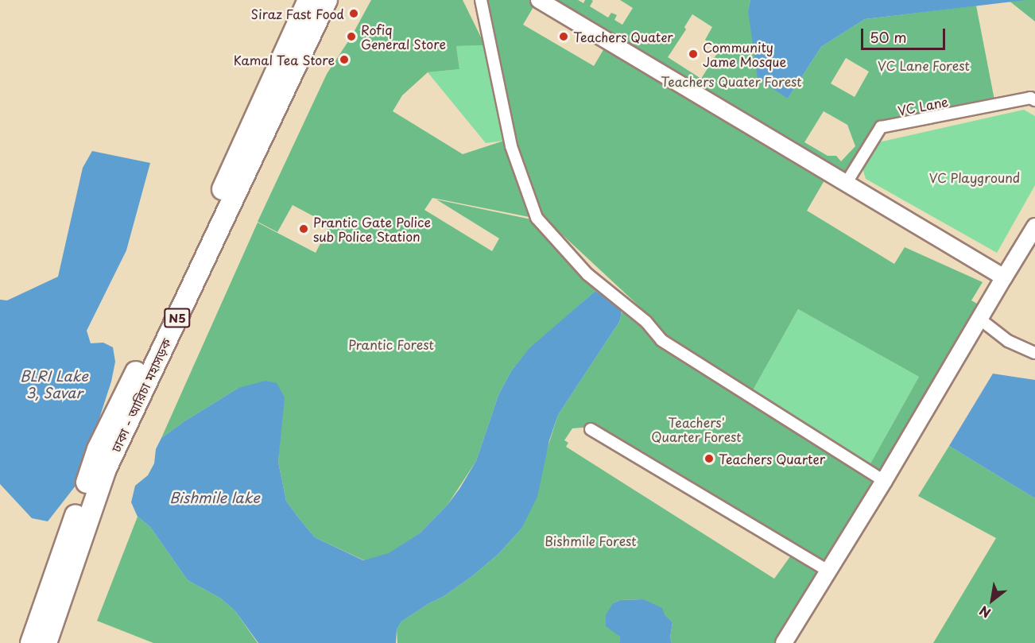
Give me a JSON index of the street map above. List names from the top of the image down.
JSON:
{
  "streets": {
    "highway": ["N5", "ঢাকা - আরিচা মহাসড়ক"],
    "street": ["VC Lane"]
  },
  "water": ["BLRI Lake 3, Savar", "Bishmile lake"],
  "parks": [
    "VC Lane Forest",
    "Teachers Quater Forest",
    "VC Playground",
    "Prantic Forest",
    "Teachers' Quarter Forest",
    "Bishmile Forest"
  ],
  "places": [
    "Siraz Fast Food",
    "Rofiq General Store",
    "Teachers Quater",
    "Community Jame Mosque",
    "Kamal Tea Store",
    "Prantic Gate Police sub Police Station",
    "Teachers Quarter"
  ],
  "scale_bar": "50 m",
  "north": "bottom left"
}
